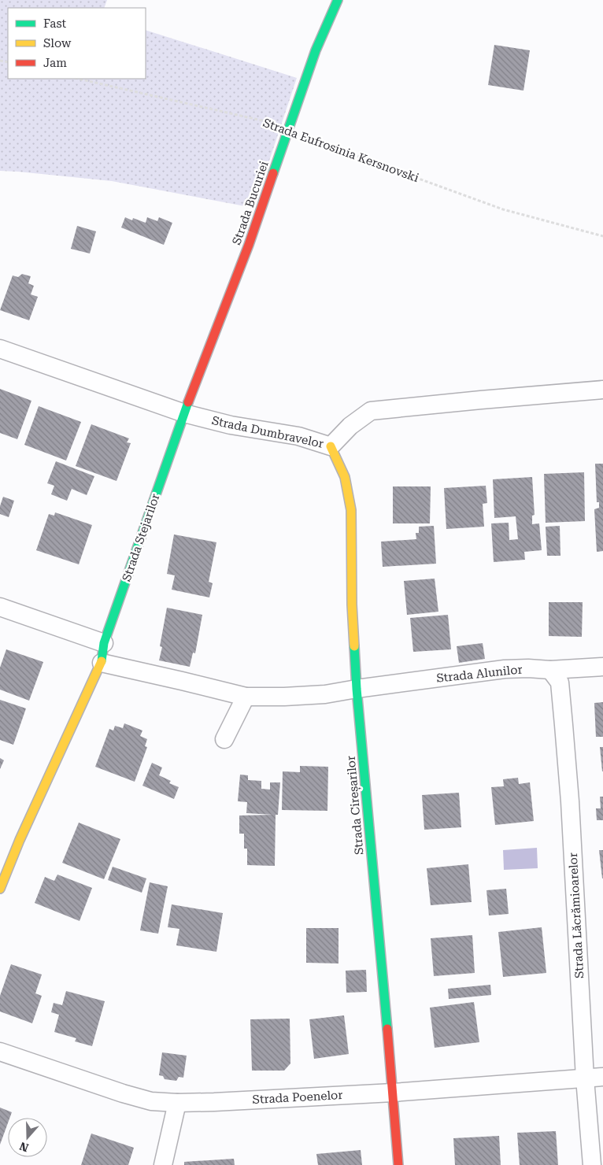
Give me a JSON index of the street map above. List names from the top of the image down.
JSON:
{
  "streets": {
    "street": [
      "Strada Bucuriei",
      "Strada Dumbravelor",
      "Strada Stejarilor",
      "Strada Alunilor",
      "Strada Cireșarilor",
      "Strada Lăcrămioarelor",
      "Strada Poenelor"
    ],
    "path": ["Strada Eufrosinia Kersnovski"]
  },
  "crossings": [
    ["Strada Eufrosinia Kersnovski", "Strada Bucuriei"],
    ["Strada Bucuriei", "Strada Dumbravelor"],
    ["Strada Bucuriei", "Strada Stejarilor"],
    ["Strada Dumbravelor", "Strada Stejarilor"],
    ["Strada Dumbravelor", "Strada Cireșarilor"],
    ["Strada Alunilor", "Strada Cireșarilor"],
    ["Strada Alunilor", "Strada Lăcrămioarelor"],
    ["Strada Cireșarilor", "Strada Poenelor"],
    ["Strada Lăcrămioarelor", "Strada Poenelor"]
  ],
  "legend": ["Fast", "Slow", "Jam"],
  "north": "bottom"
}
